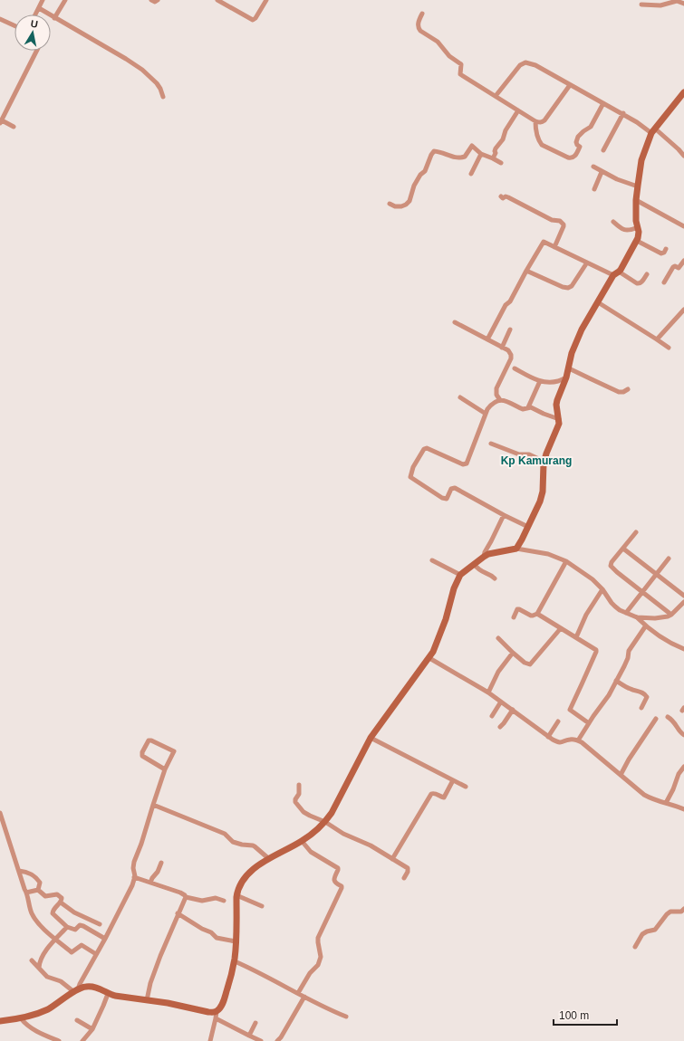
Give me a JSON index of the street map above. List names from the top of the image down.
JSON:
{
  "districts": ["Kp Kamurang"],
  "scale_bar": "100 m",
  "north": "top"
}
